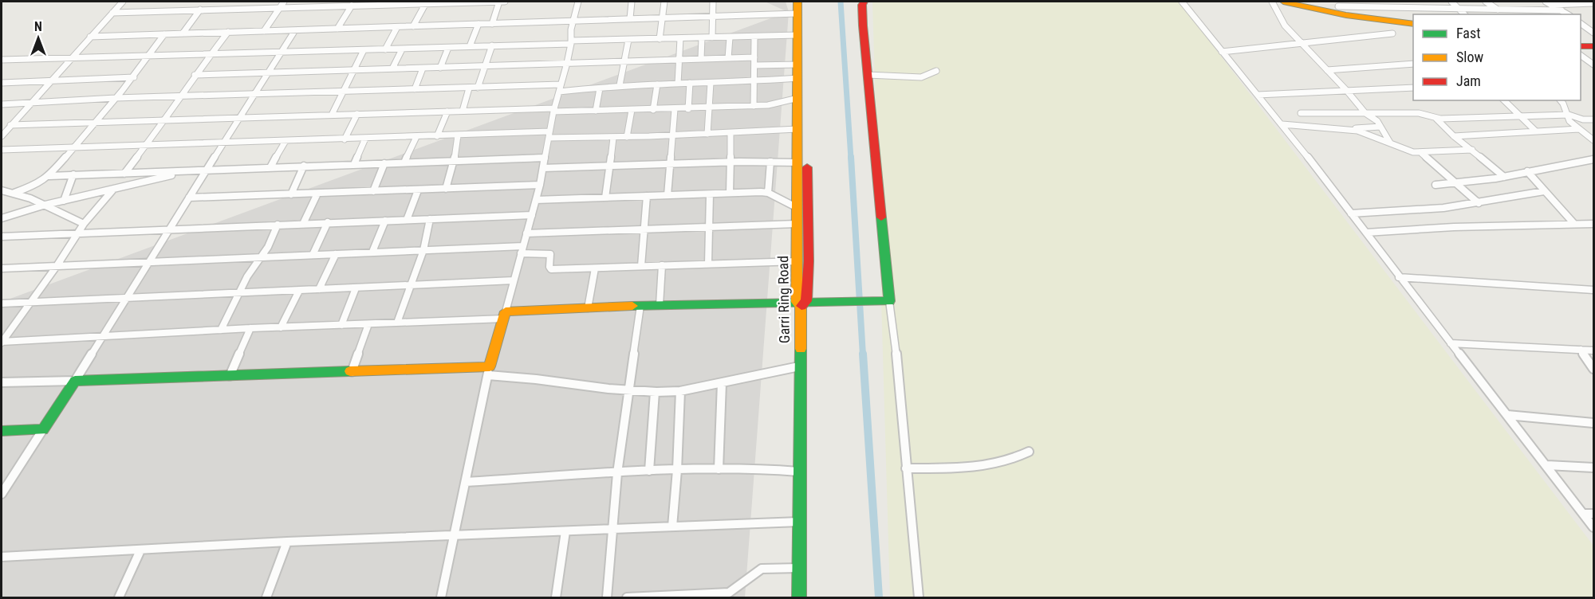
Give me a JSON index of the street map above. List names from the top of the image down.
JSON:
{
  "streets": {
    "main road": ["Garri Ring Road"]
  },
  "legend": ["Fast", "Slow", "Jam"],
  "north": "top"
}
